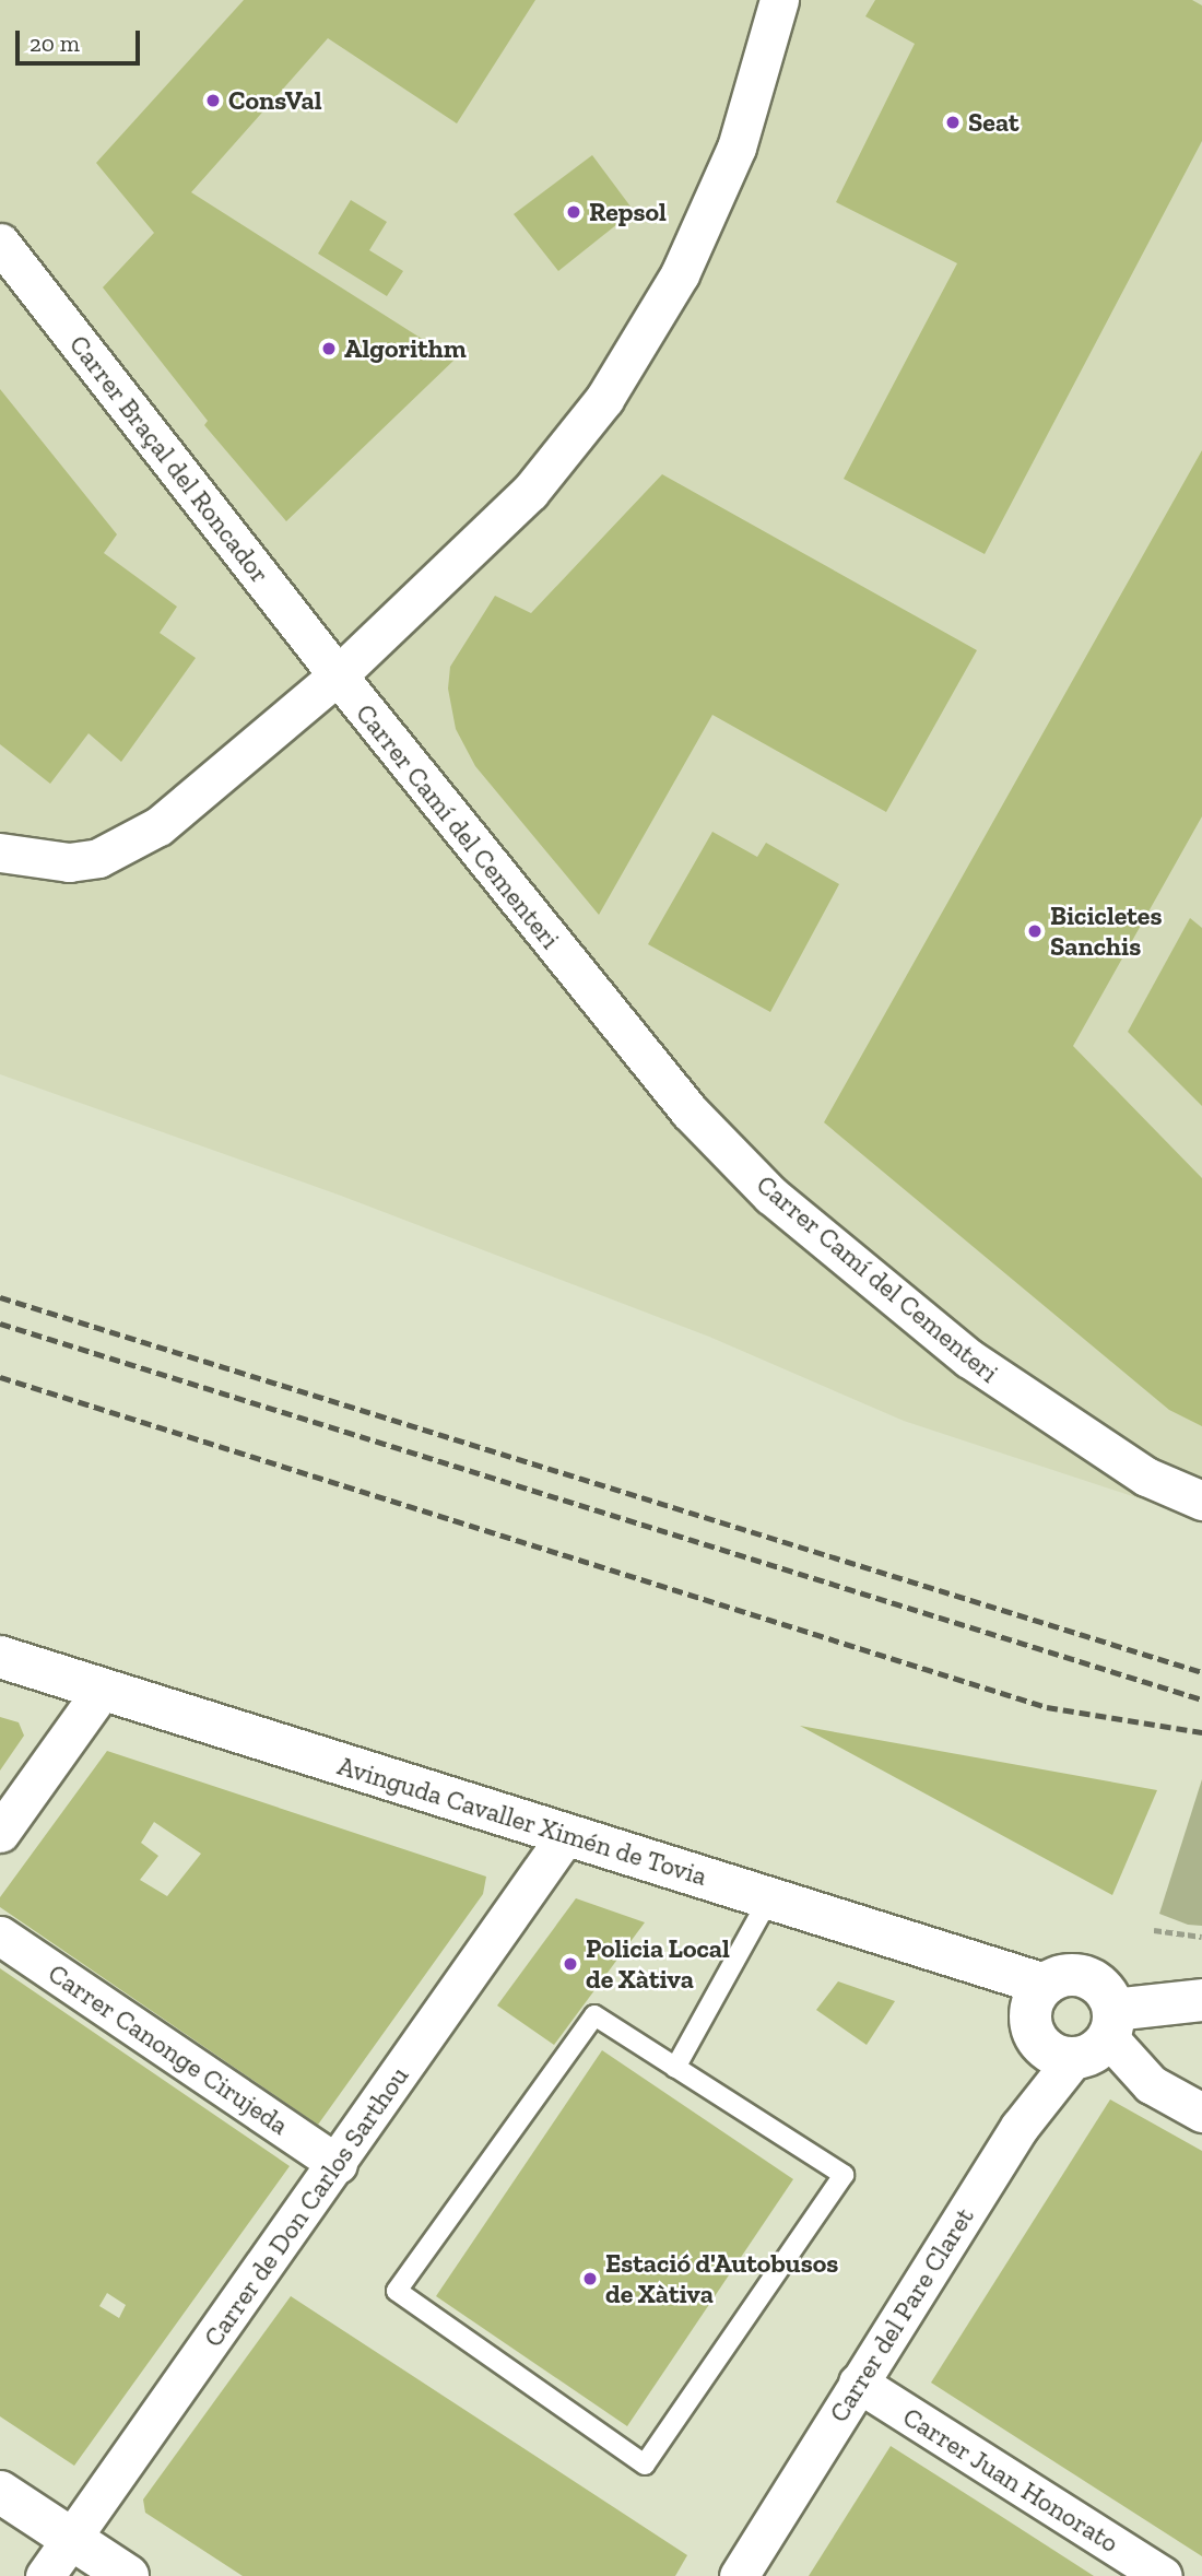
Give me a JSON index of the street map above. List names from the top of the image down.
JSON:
{
  "streets": {
    "street": [
      "Carrer Braçal del Roncador",
      "Carrer Camí del Cementeri",
      "Avinguda Cavaller Ximén de Tovia",
      "Carrer Canonge Cirujeda",
      "Carrer de Don Carlos Sarthou",
      "Carrer del Pare Claret",
      "Carrer Juan Honorato"
    ]
  },
  "crossings": [
    ["Carrer Braçal del Roncador", "Carrer Camí del Cementeri"],
    ["Avinguda Cavaller Ximén de Tovia", "Carrer de Don Carlos Sarthou"],
    ["Avinguda Cavaller Ximén de Tovia", "Carrer del Pare Claret"],
    ["Carrer Canonge Cirujeda", "Carrer de Don Carlos Sarthou"],
    ["Carrer del Pare Claret", "Carrer Juan Honorato"]
  ],
  "places": [
    "ConsVal",
    "Seat",
    "Repsol",
    "Algorithm",
    "Bicicletes Sanchis",
    "Policia Local de Xàtiva",
    "Estació d'Autobusos de Xàtiva"
  ],
  "scale_bar": "20 m"
}
